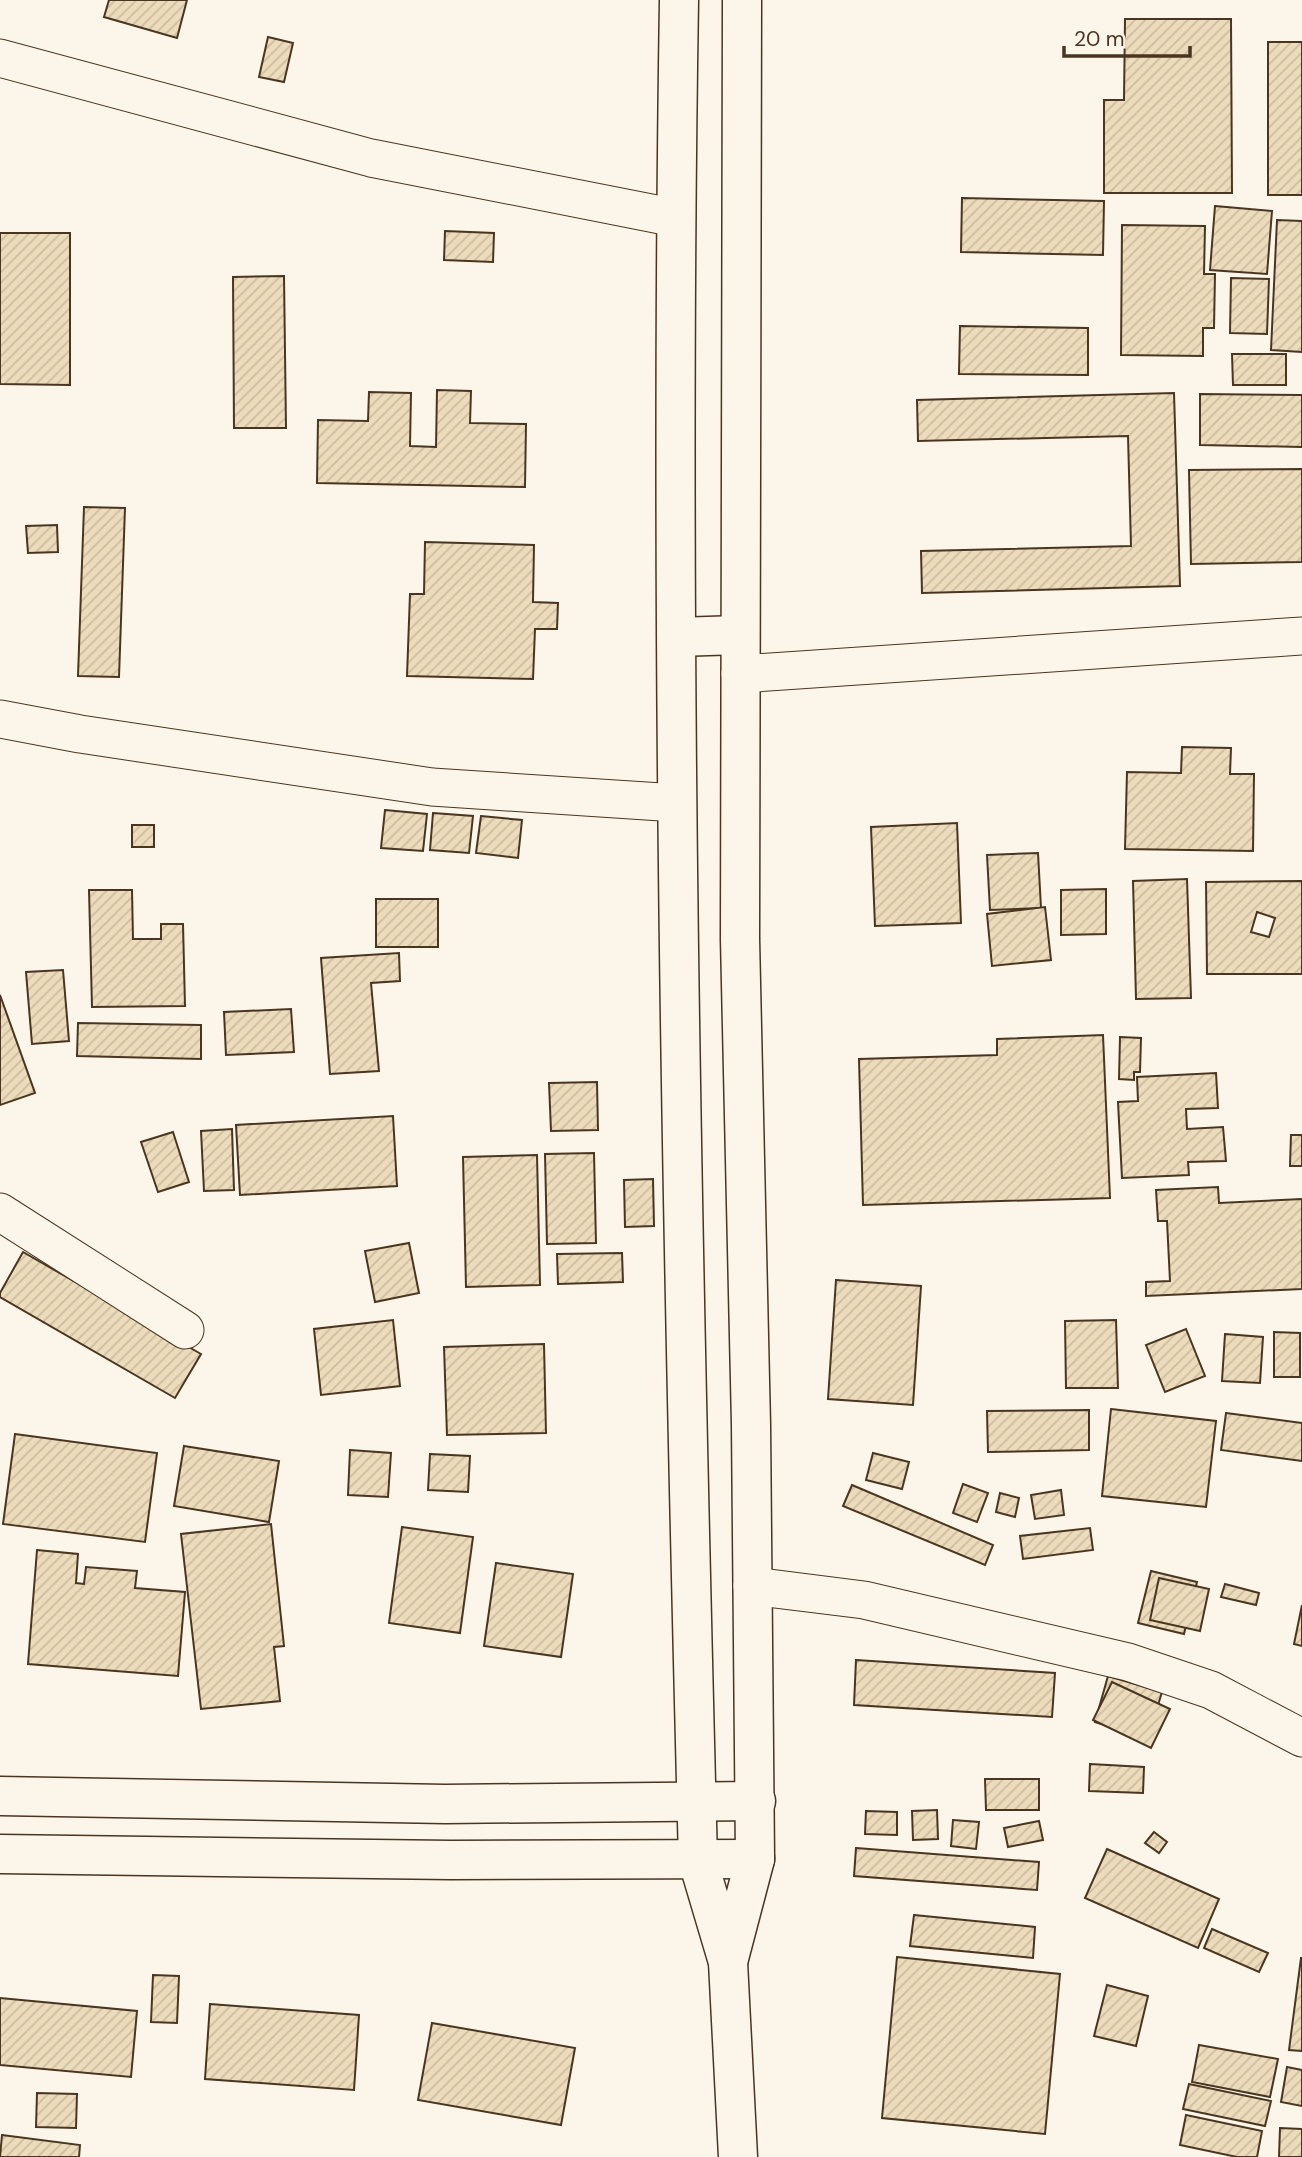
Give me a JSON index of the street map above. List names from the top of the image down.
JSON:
{
  "scale_bar": "20 m"
}
